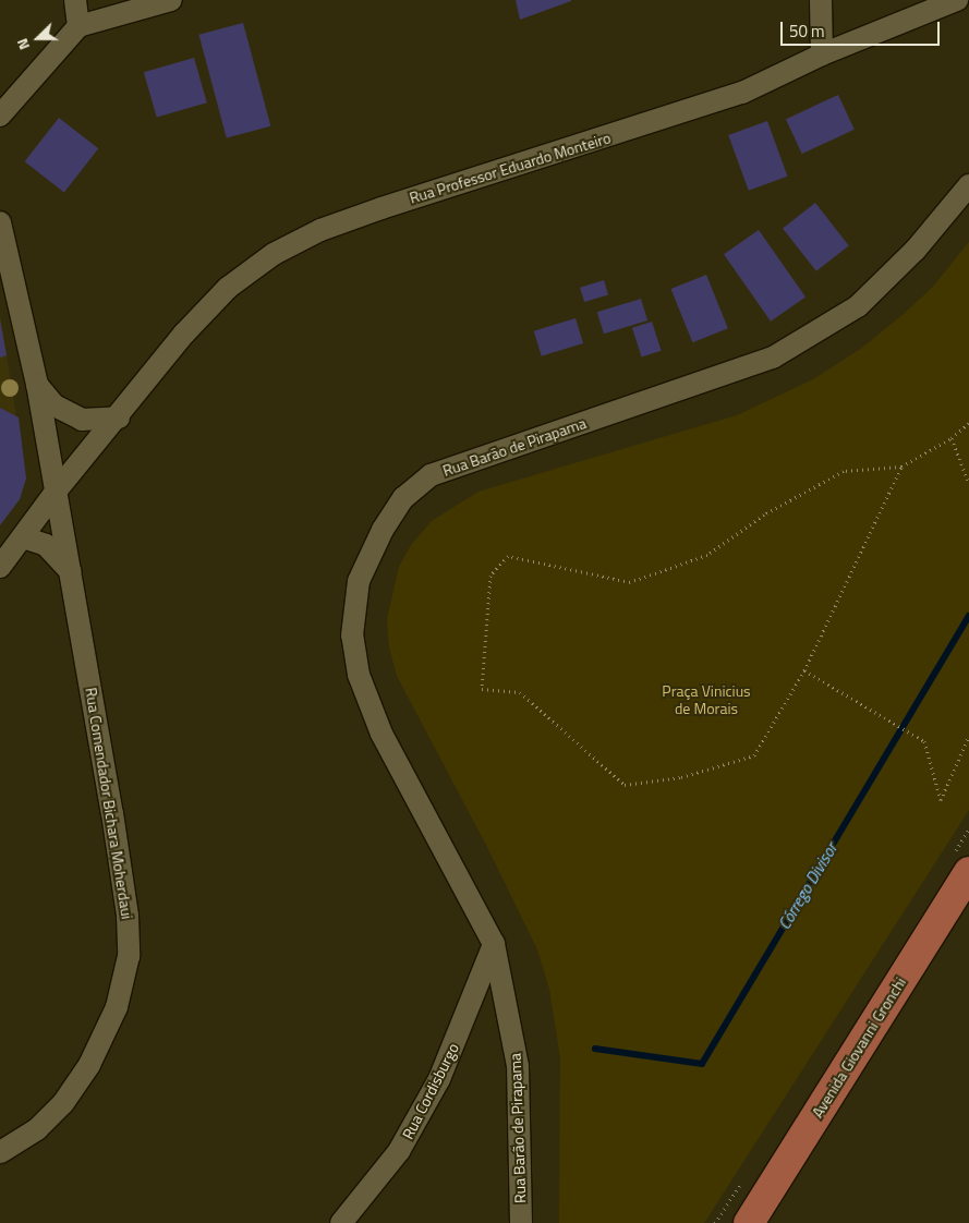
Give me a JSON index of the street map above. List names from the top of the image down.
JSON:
{
  "streets": {
    "main road": ["Avenida Giovanni Gronchi"],
    "street": [
      "Rua Professor Eduardo Monteiro",
      "Rua Barão de Pirapama",
      "Rua Comendador Bichara Moherdaui",
      "Rua Cordisburgo"
    ]
  },
  "crossings": [
    ["Rua Professor Eduardo Monteiro", "Rua Comendador Bichara Moherdaui"],
    ["Rua Barão de Pirapama", "Rua Cordisburgo"]
  ],
  "water": ["Córrego Divisor"],
  "parks": ["Praça Vinicius de Morais"],
  "scale_bar": "50 m",
  "north": "left"
}
